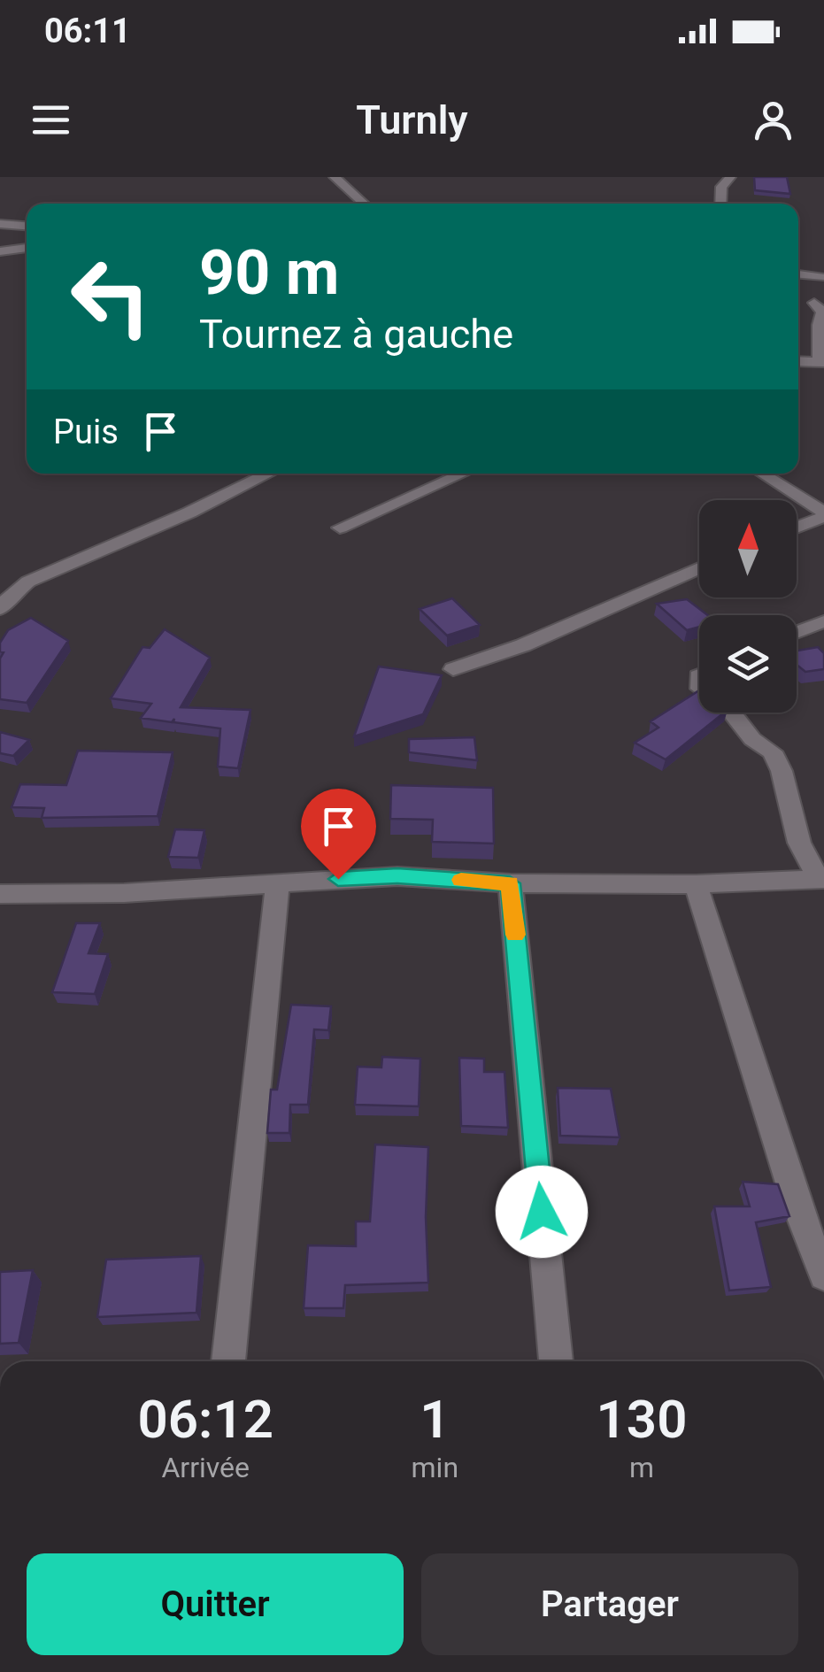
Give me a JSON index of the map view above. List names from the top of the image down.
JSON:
{
  "north": "top",
  "page": {
    "status": "06:11",
    "header": "Turnly",
    "turn": ["90 m", "Tournez à gauche"],
    "then": "Puis",
    "eta": [
      "06:12",
      "Arrivée",
      "1",
      "min",
      "130",
      "m"
    ],
    "buttons": ["Quitter", "Partager"]
  }
}
